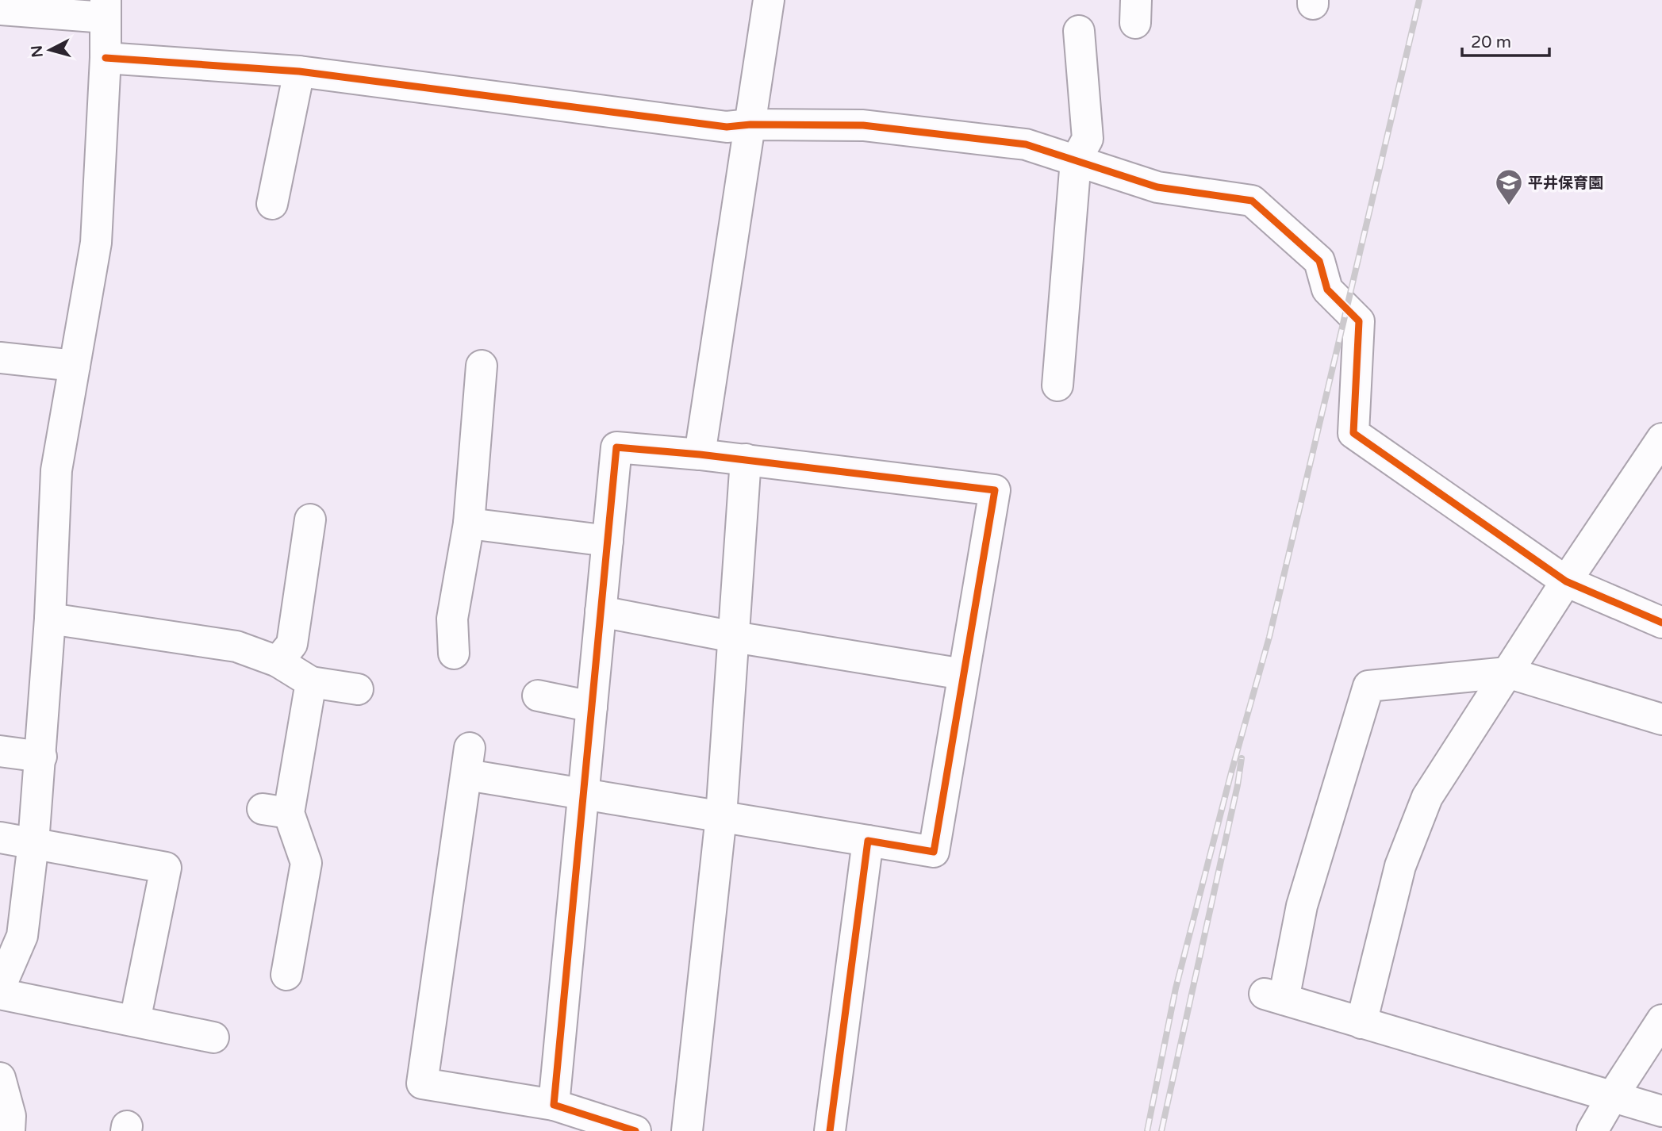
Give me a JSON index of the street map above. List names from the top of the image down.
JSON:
{
  "places": {
    "school or university": ["平井保育園"]
  },
  "scale_bar": "20 m",
  "north": "left"
}
